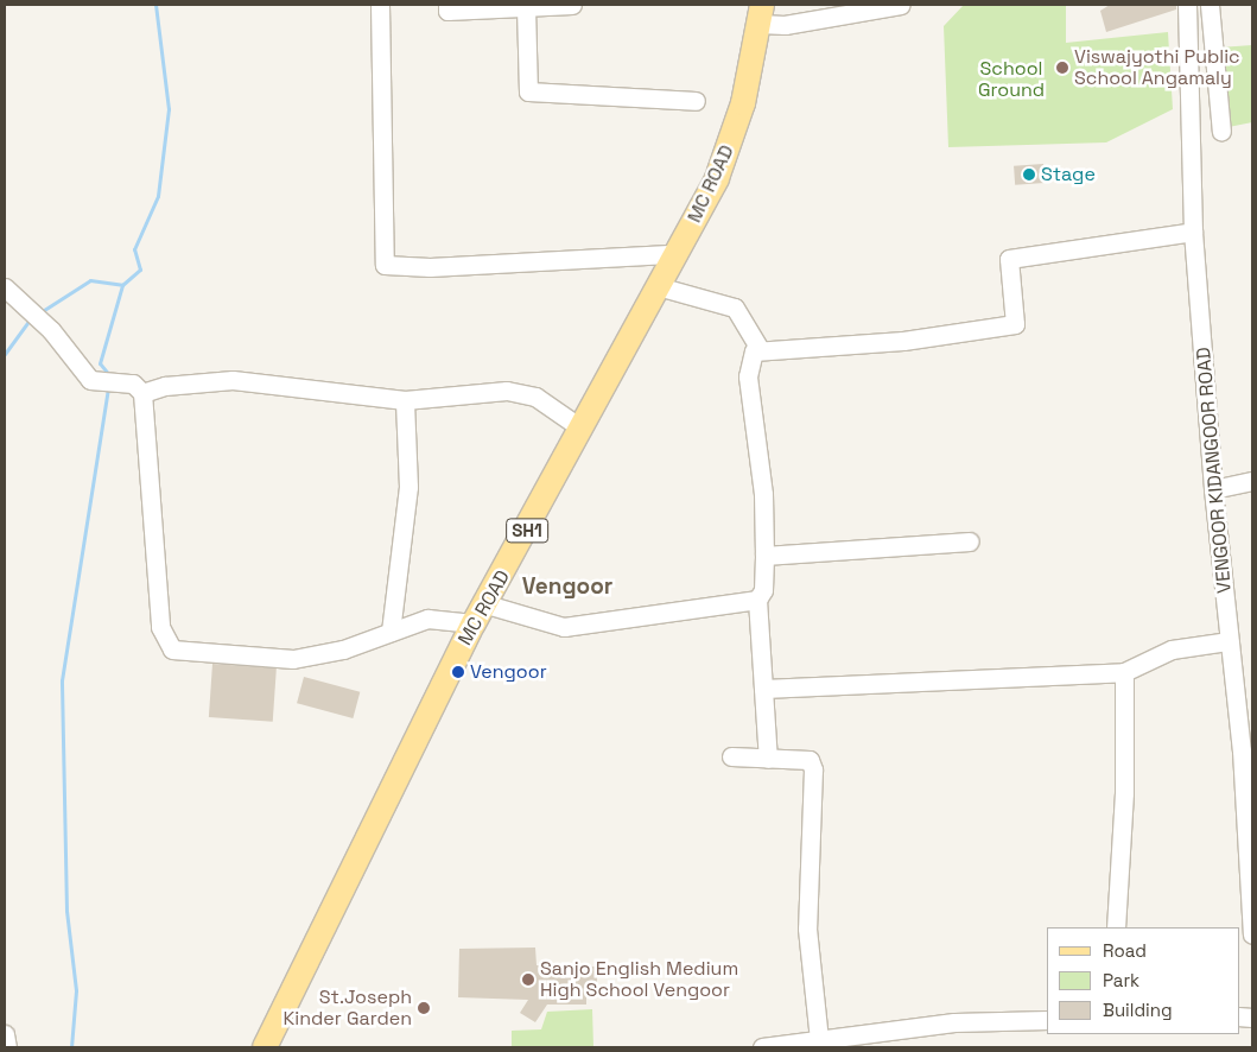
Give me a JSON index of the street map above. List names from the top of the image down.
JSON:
{
  "streets": {
    "main road": ["MC ROAD", "SH1"],
    "street": ["VENGOOR KIDANGOOR ROAD"]
  },
  "districts": ["Vengoor"],
  "parks": ["School Ground"],
  "places": [
    "Viswajyothi Public School Angamaly",
    "Stage",
    "Vengoor",
    "Sanjo English Medium High School Vengoor",
    "St.Joseph Kinder Garden"
  ],
  "legend": ["Road", "Park", "Building"]
}
